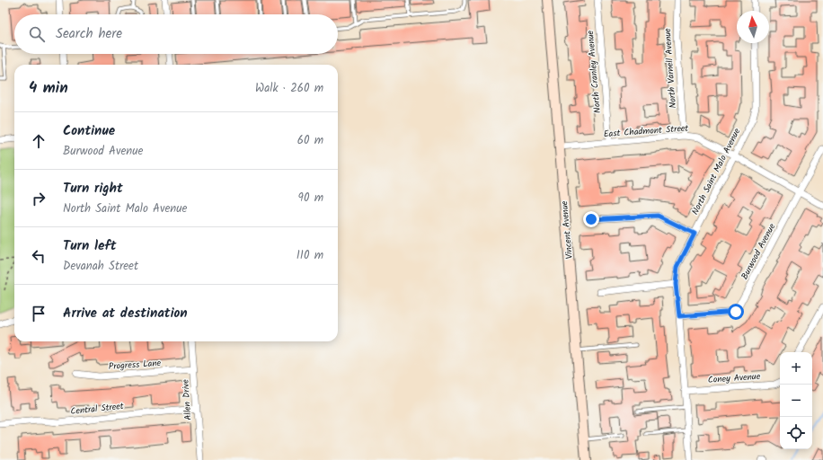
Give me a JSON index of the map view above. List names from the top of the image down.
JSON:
{
  "streets": {
    "street": [
      "North Varnell Avenue",
      "North Cranley Avenue",
      "East Chadmont Street",
      "North Saint Malo Avenue",
      "Vincent Avenue",
      "Burwood Avenue",
      "Progress Lane",
      "Coney Avenue",
      "Allen Drive",
      "Central Street"
    ]
  },
  "crossings": [
    ["North Varnell Avenue", "East Chadmont Street"],
    ["North Cranley Avenue", "East Chadmont Street"],
    ["East Chadmont Street", "North Saint Malo Avenue"],
    ["East Chadmont Street", "Vincent Avenue"],
    ["East Chadmont Street", "Burwood Avenue"],
    ["North Saint Malo Avenue", "Burwood Avenue"],
    ["North Saint Malo Avenue", "Coney Avenue"],
    ["Progress Lane", "Allen Drive"],
    ["Allen Drive", "Central Street"]
  ],
  "north": "top",
  "page": {
    "search": "Search here",
    "heading": ["4 min", "Walk · 260 m"],
    "list": [
      ["Continue", "Burwood Avenue", "60 m"],
      ["Turn right", "North Saint Malo Avenue", "90 m"],
      ["Turn left", "Devanah Street", "110 m"],
      "Arrive at destination"
    ],
    "map_buttons": ["+", "−"]
  }
}
